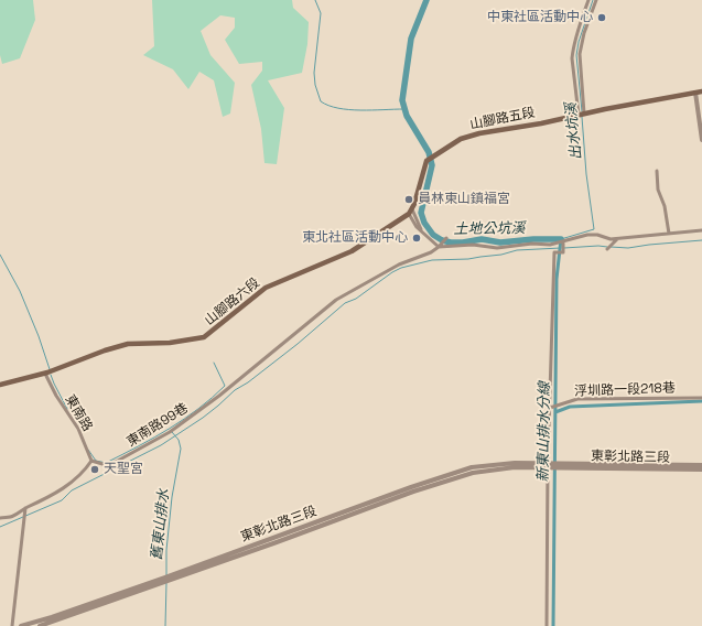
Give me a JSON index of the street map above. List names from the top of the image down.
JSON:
{
  "streets": {
    "main road": ["山腳路五段", "山腳路六段"],
    "street": [
      "浮圳路一段218巷",
      "東南路",
      "東南路99巷",
      "東彰北路三段"
    ]
  },
  "crossings": [
    ["山腳路五段", "山腳路六段"],
    ["山腳路六段", "東南路"],
    ["東南路", "東南路99巷"]
  ],
  "water": [
    "出水坑溪",
    "土地公坑溪",
    "新東山排水分線",
    "舊東山排水"
  ],
  "places": [
    "中東社區活動中心",
    "員林東山鎮福宮",
    "東北社區活動中心",
    "天聖宮"
  ]
}
